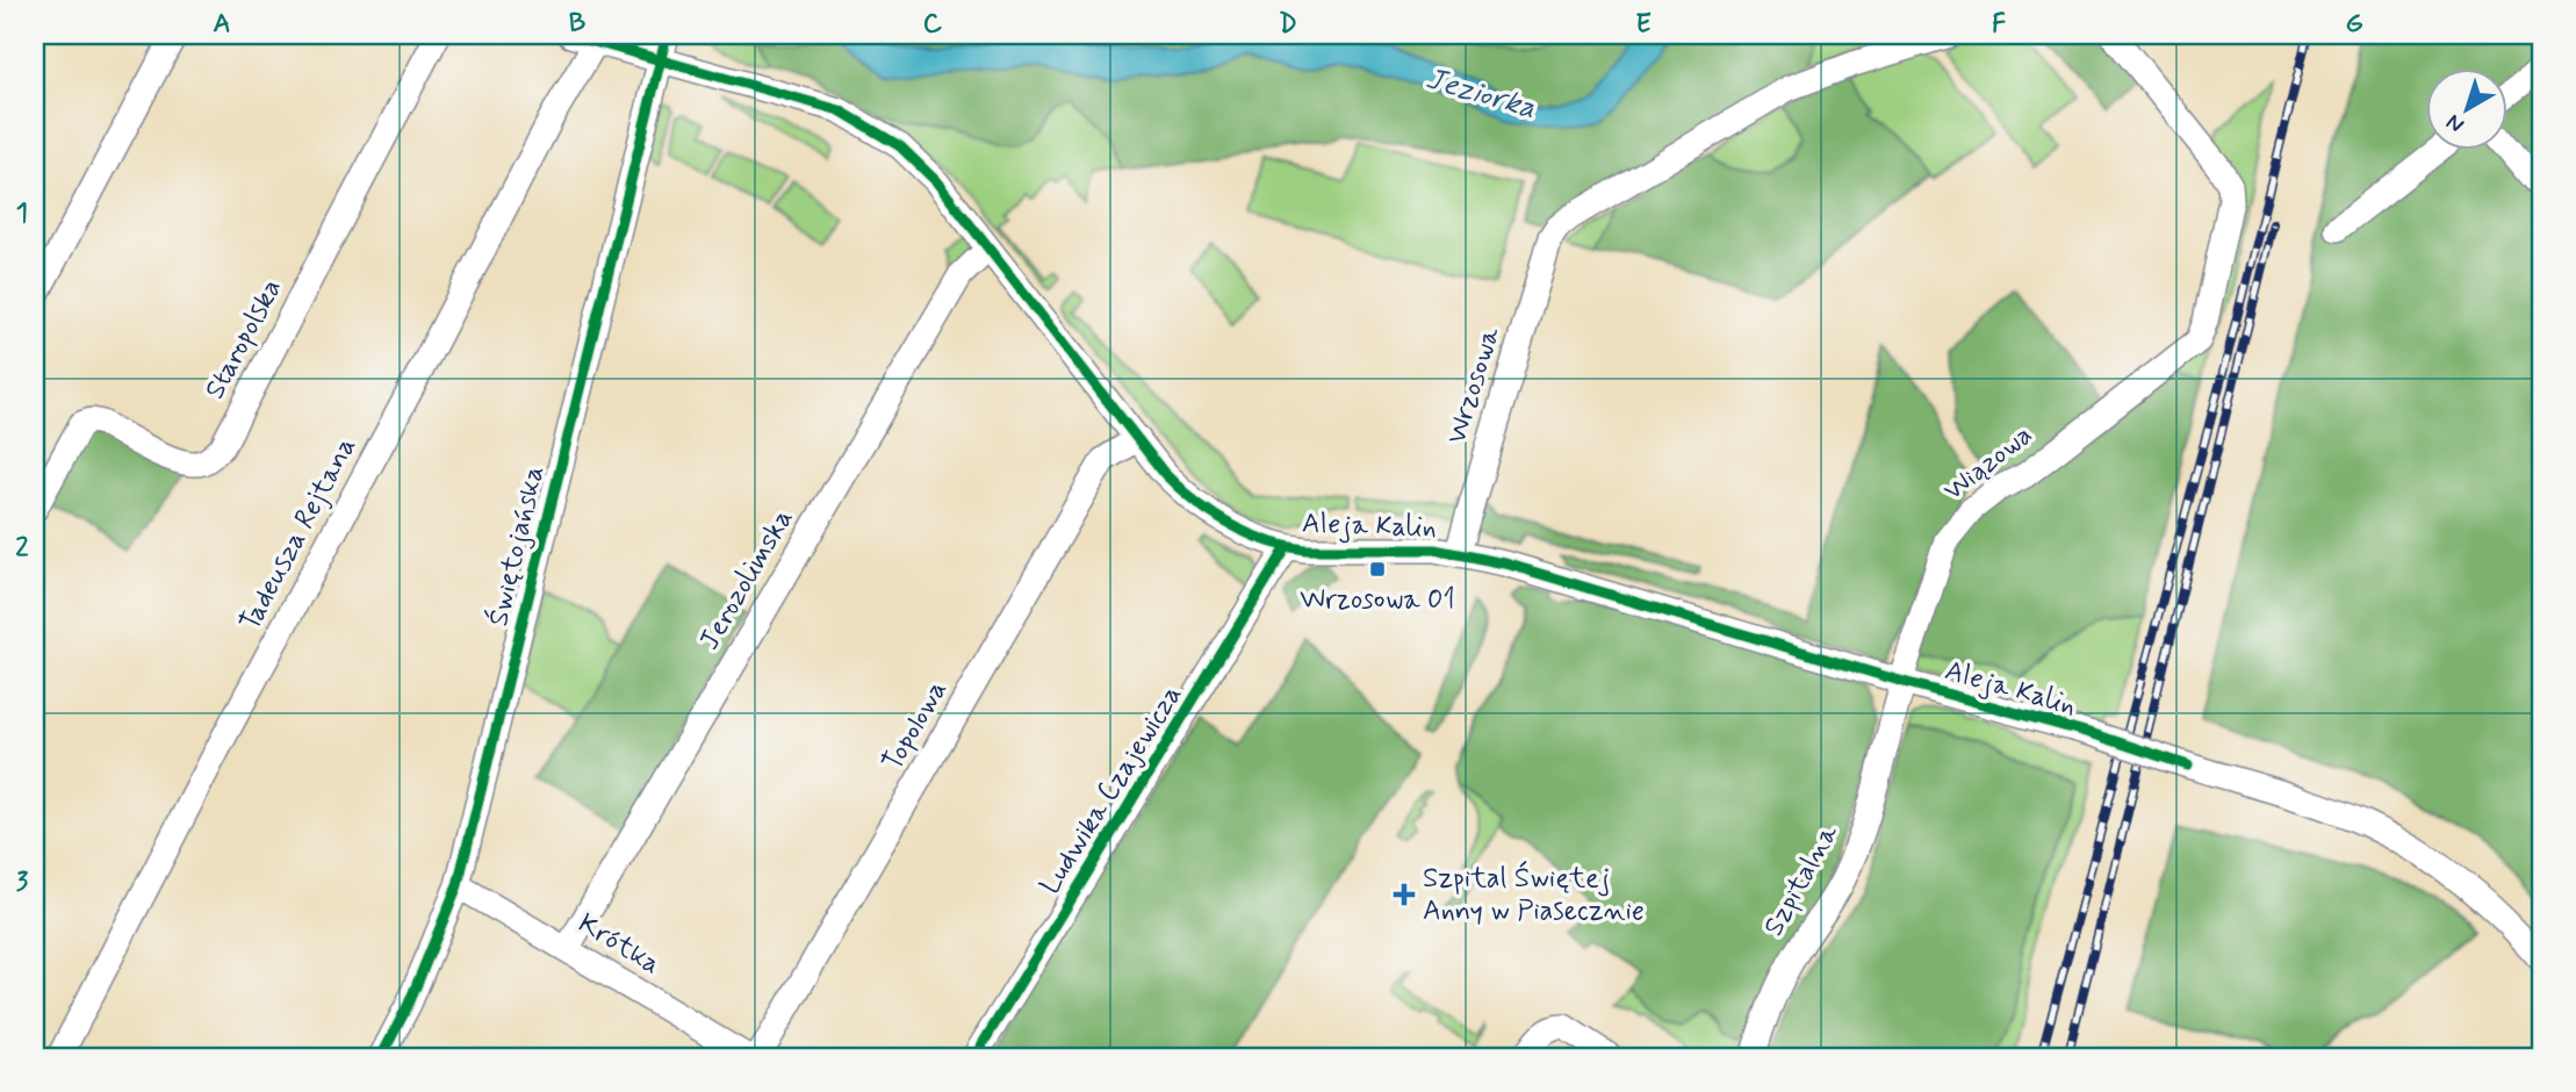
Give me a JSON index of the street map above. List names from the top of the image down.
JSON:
{
  "streets": {
    "street": [
      "Staropolska",
      "Wrzosowa",
      "Wiązowa",
      "Aleja Kalin",
      "Tadeusza Rejtana",
      "Świętojańska",
      "Jerozolimska",
      "Topolowa",
      "Ludwika Czajewicza",
      "Szpitalna",
      "Krótka"
    ]
  },
  "crossings": [
    ["Wrzosowa", "Aleja Kalin"],
    ["Wiązowa", "Aleja Kalin"],
    ["Wiązowa", "Szpitalna"],
    ["Aleja Kalin", "Tadeusza Rejtana"],
    ["Aleja Kalin", "Świętojańska"],
    ["Aleja Kalin", "Jerozolimska"],
    ["Aleja Kalin", "Topolowa"],
    ["Aleja Kalin", "Ludwika Czajewicza"],
    ["Aleja Kalin", "Szpitalna"],
    ["Świętojańska", "Krótka"],
    ["Jerozolimska", "Krótka"]
  ],
  "water": ["Jeziorka"],
  "places": {
    "transit": ["Wrzosowa 01"],
    "health": ["Szpital Świętej Anny w Piasecznie"]
  },
  "north": "bottom left",
  "grid": {
    "columns": [
      "A",
      "B",
      "C",
      "D",
      "E",
      "F",
      "G"
    ],
    "rows": ["1", "2", "3"]
  }
}
